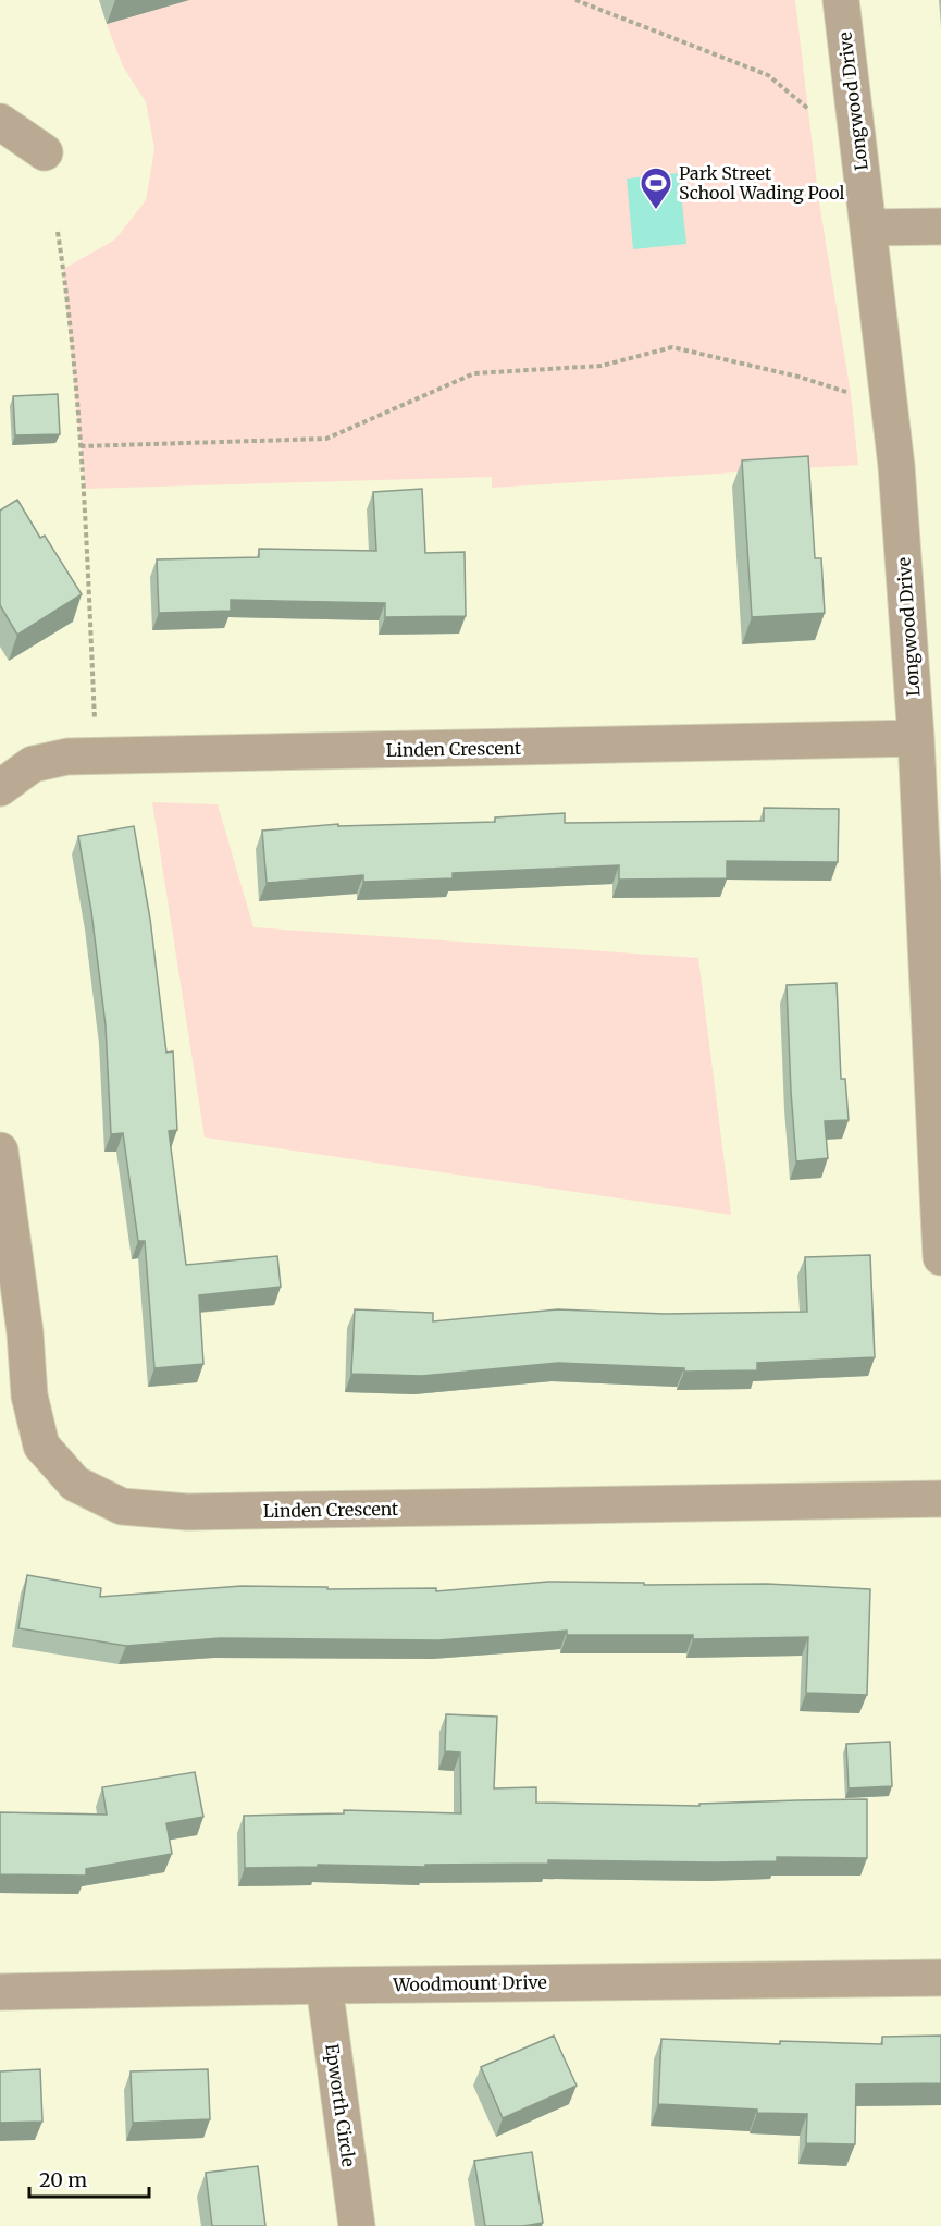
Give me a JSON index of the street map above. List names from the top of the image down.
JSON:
{
  "streets": {
    "street": [
      "Longwood Drive",
      "Linden Crescent",
      "Woodmount Drive",
      "Epworth Circle"
    ]
  },
  "crossings": [
    ["Longwood Drive", "Linden Crescent"],
    ["Woodmount Drive", "Epworth Circle"]
  ],
  "places": {
    "sports": ["Park Street School Wading Pool"]
  },
  "scale_bar": "20 m"
}
